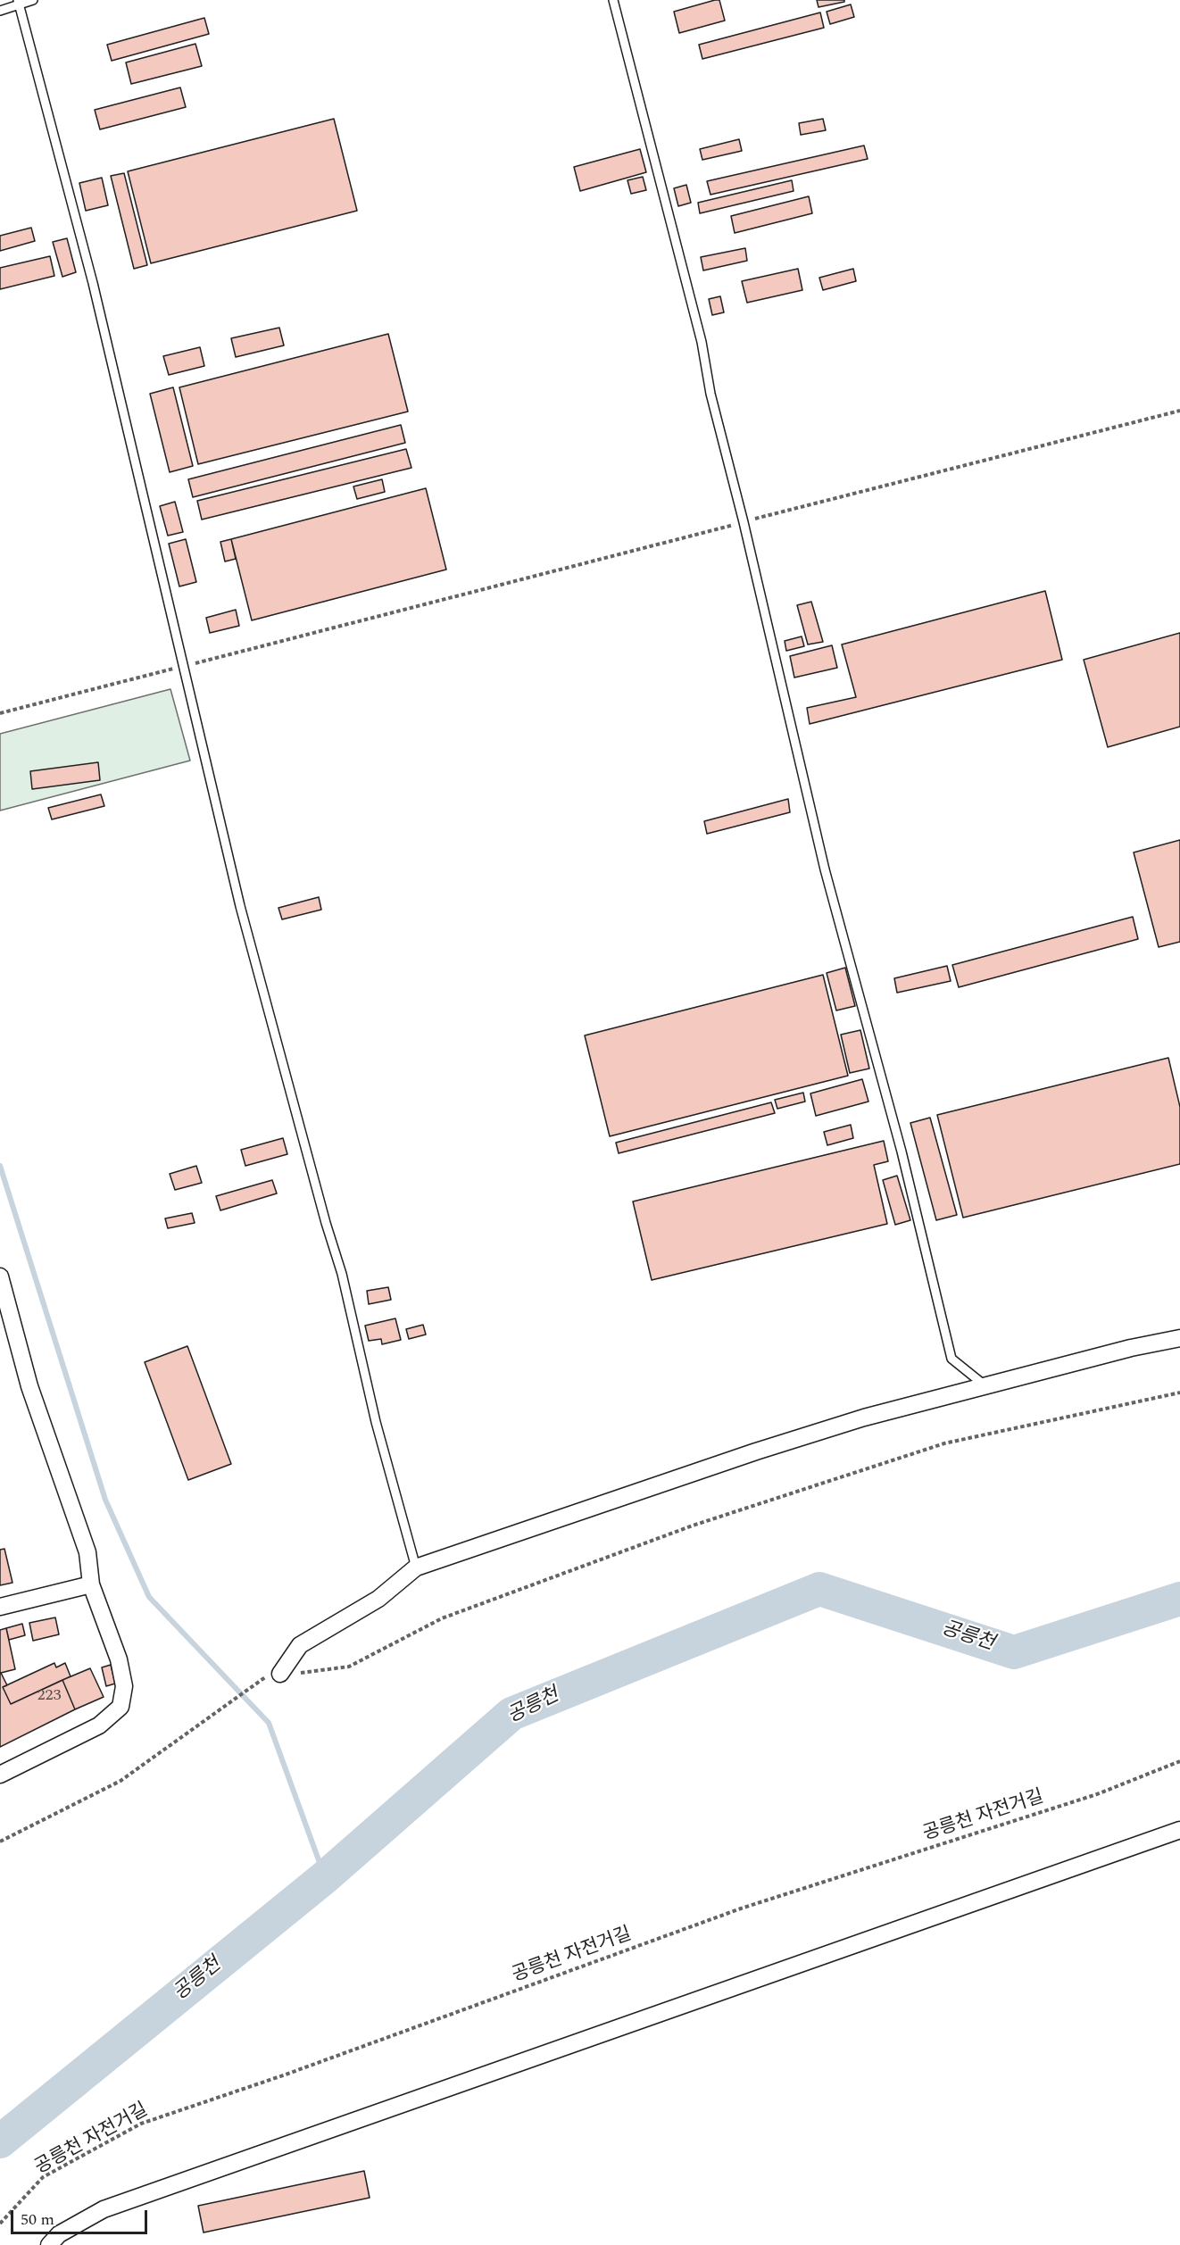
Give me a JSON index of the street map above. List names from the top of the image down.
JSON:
{
  "streets": {
    "path": ["공릉천 자전거길"]
  },
  "water": ["공릉천"],
  "house_numbers": ["223"],
  "scale_bar": "50 m"
}
